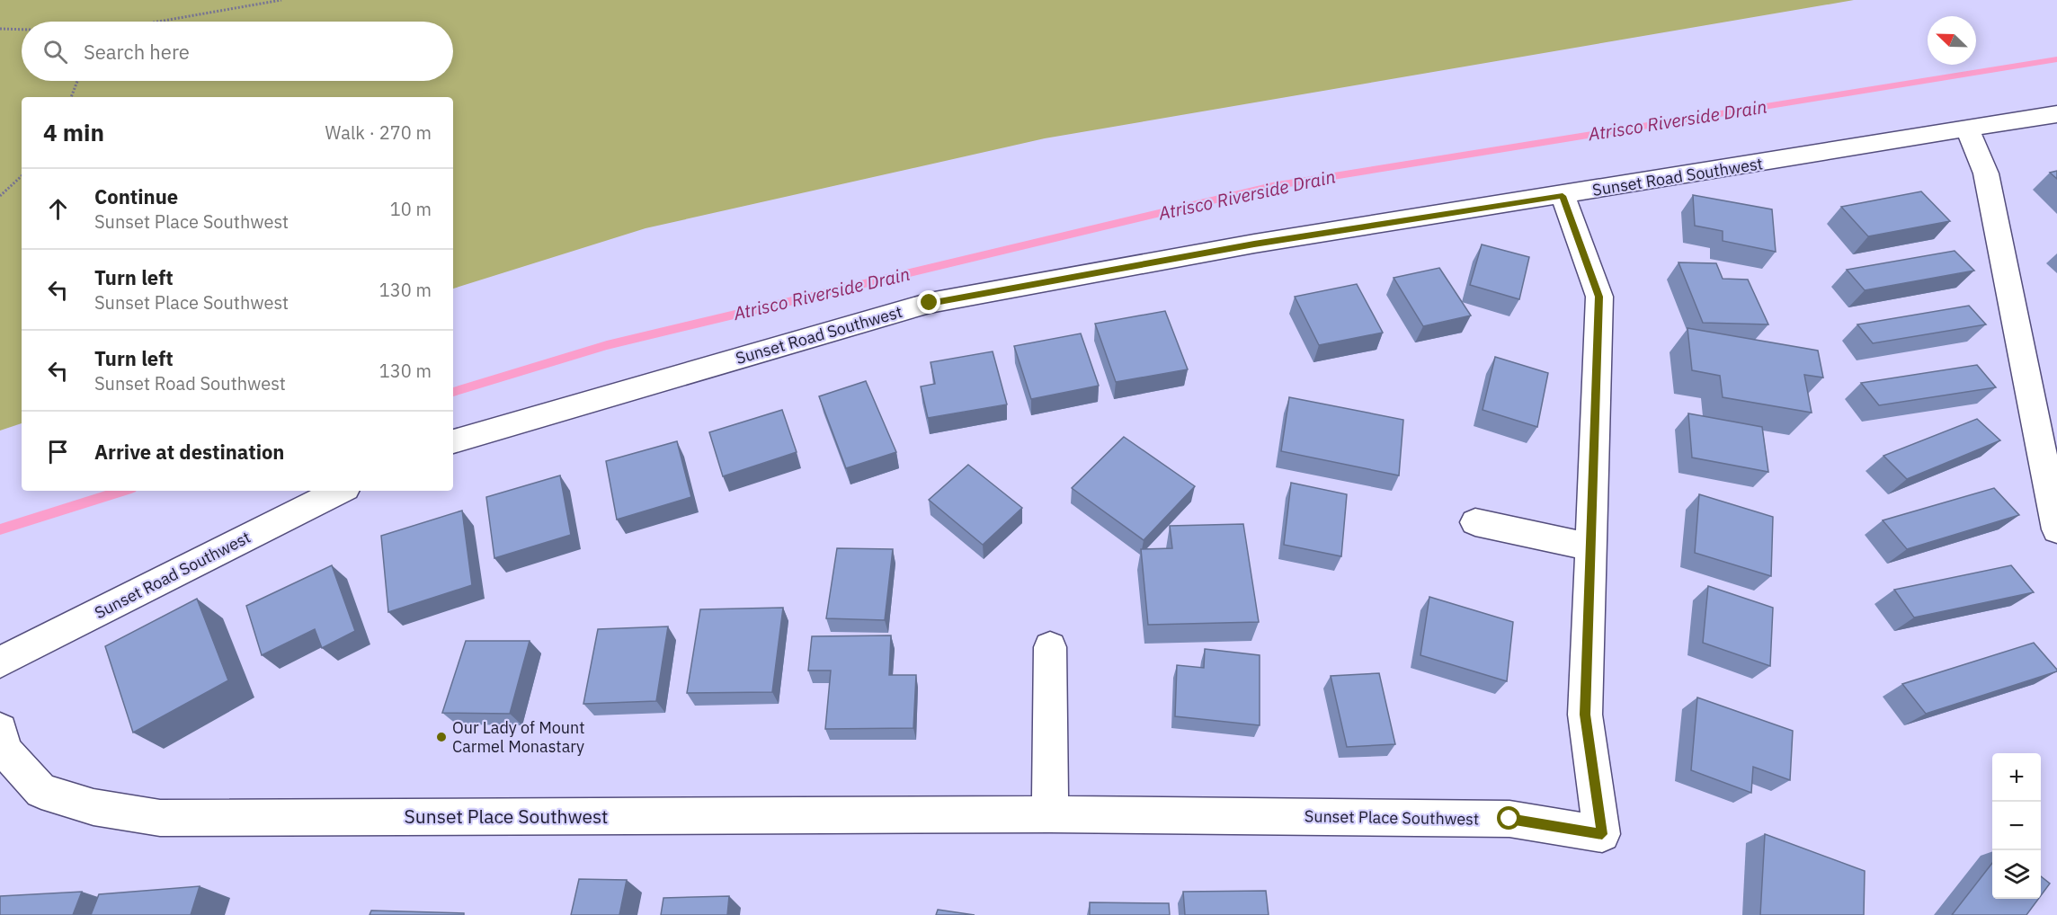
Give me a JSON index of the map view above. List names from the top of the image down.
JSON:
{
  "streets": {
    "street": ["Sunset Road Southwest", "Sunset Place Southwest"]
  },
  "crossings": [
    ["Sunset Road Southwest", "Sunset Place Southwest"]
  ],
  "water": ["Atrisco Riverside Drain"],
  "places": ["Our Lady of Mount Carmel Monastary"],
  "north": "top left",
  "page": {
    "search": "Search here",
    "heading": ["4 min", "Walk · 270 m"],
    "list": [
      ["Continue", "Sunset Place Southwest", "10 m"],
      ["Turn left", "Sunset Place Southwest", "130 m"],
      ["Turn left", "Sunset Road Southwest", "130 m"],
      "Arrive at destination"
    ],
    "map_buttons": ["+", "−"]
  }
}
